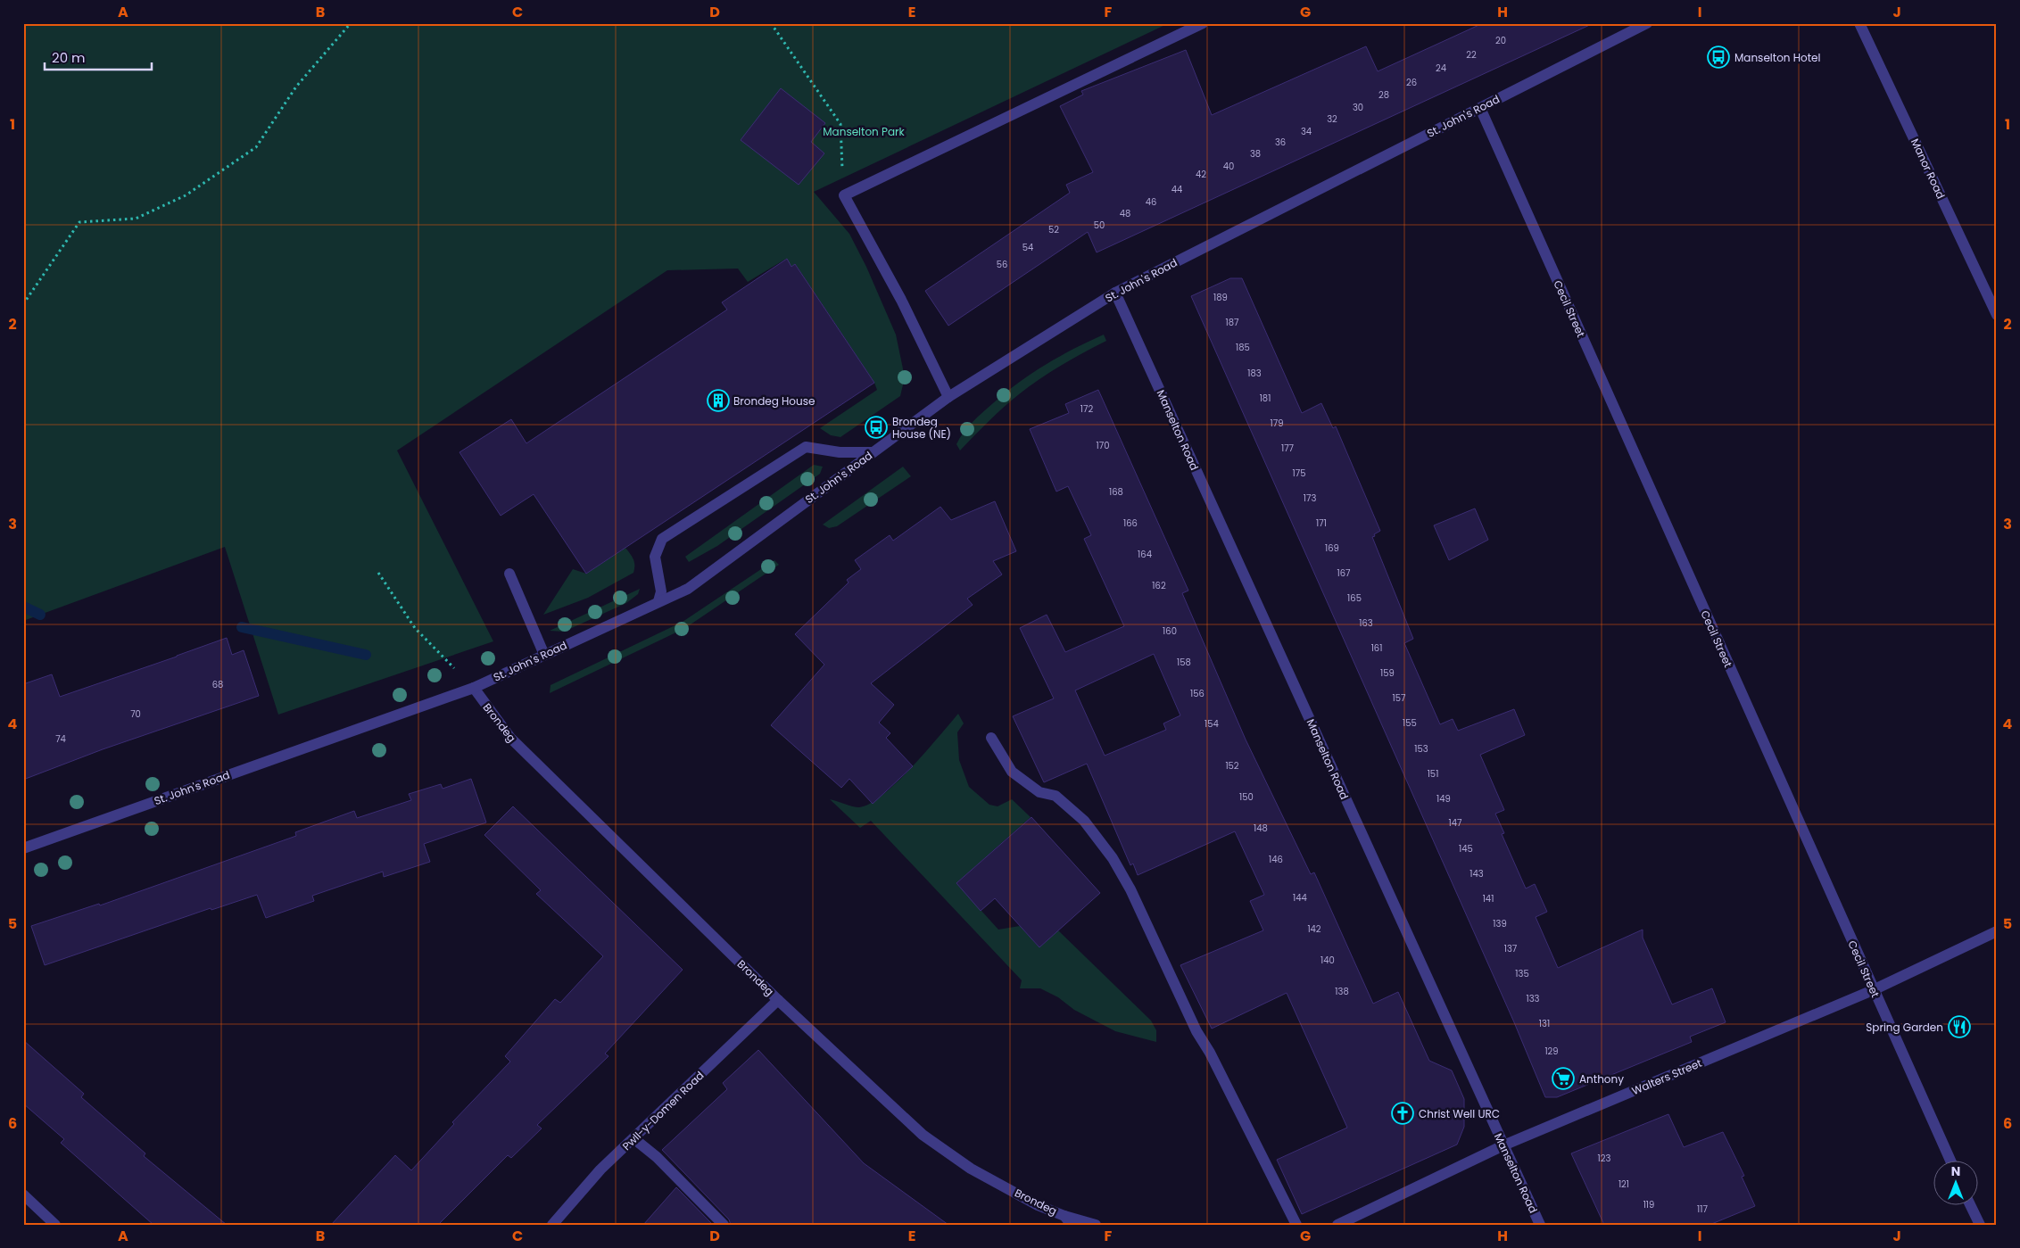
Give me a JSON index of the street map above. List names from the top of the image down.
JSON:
{
  "streets": {
    "street": [
      "St. John's Road",
      "Manor Road",
      "Cecil Street",
      "Manselton Road",
      "Brondeg",
      "Walters Street",
      "Pwll-y-Domen Road"
    ]
  },
  "crossings": [
    ["St. John's Road", "Cecil Street"],
    ["St. John's Road", "Manselton Road"],
    ["St. John's Road", "Brondeg"],
    ["Cecil Street", "Walters Street"],
    ["Manselton Road", "Walters Street"],
    ["Brondeg", "Pwll-y-Domen Road"]
  ],
  "parks": ["Manselton Park"],
  "places": {
    "bus stop": ["Manselton Hotel", "Brondeg House (NE)"],
    "building": ["Brondeg House"],
    "restaurant": ["Spring Garden"],
    "supermarket": ["Anthony"],
    "church": ["Christ Well URC"]
  },
  "house_numbers": [
    "20",
    "22",
    "24",
    "26",
    "28",
    "30",
    "32",
    "34",
    "36",
    "38",
    "40",
    "42",
    "44",
    "46",
    "48",
    "50",
    "52",
    "54",
    "56",
    "189",
    "187",
    "185",
    "183",
    "181",
    "172",
    "179",
    "170",
    "177",
    "175",
    "168",
    "173",
    "166",
    "171",
    "169",
    "164",
    "167",
    "162",
    "165",
    "163",
    "160",
    "161",
    "158",
    "159",
    "68",
    "156",
    "157",
    "70",
    "155",
    "154",
    "74",
    "153",
    "152",
    "151",
    "150",
    "149",
    "147",
    "148",
    "145",
    "146",
    "143",
    "144",
    "141",
    "139",
    "142",
    "137",
    "140",
    "135",
    "138",
    "133",
    "131",
    "129",
    "123",
    "121",
    "119",
    "117"
  ],
  "scale_bar": "20 m",
  "north": "top",
  "grid": {
    "columns": [
      "A",
      "B",
      "C",
      "D",
      "E",
      "F",
      "G",
      "H",
      "I",
      "J"
    ],
    "rows": [
      "1",
      "2",
      "3",
      "4",
      "5",
      "6"
    ]
  }
}
